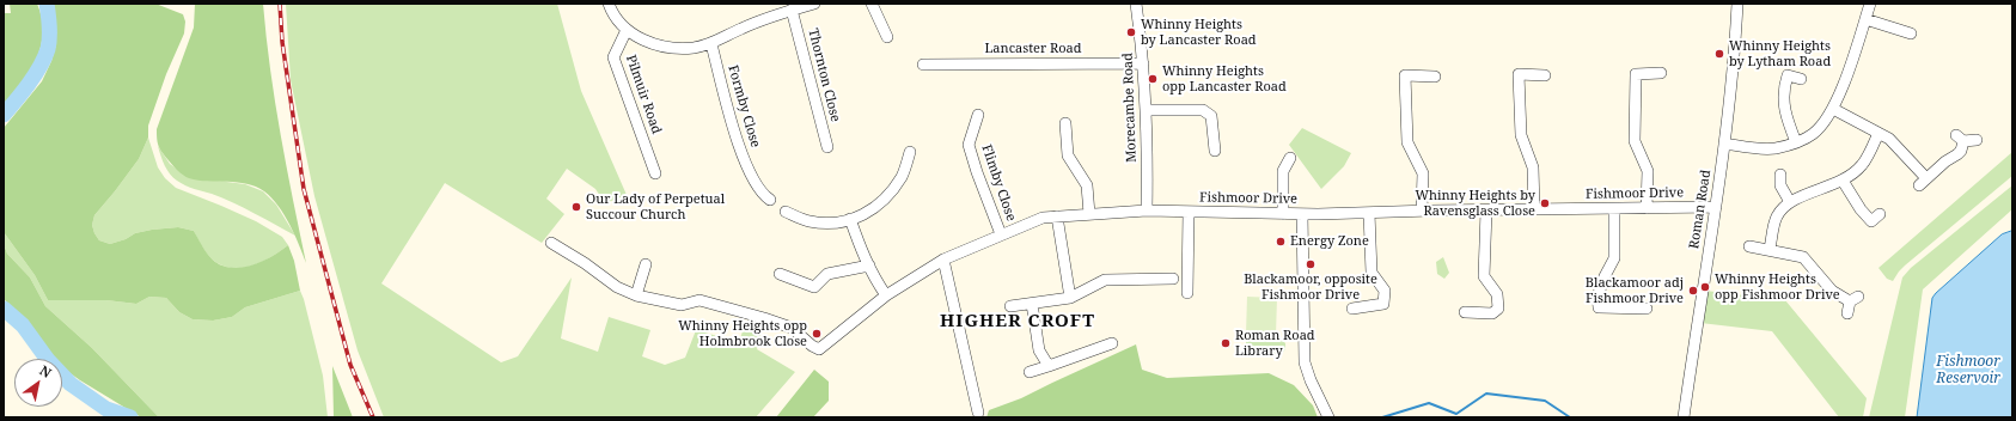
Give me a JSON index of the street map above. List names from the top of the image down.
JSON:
{
  "streets": {
    "street": [
      "Lancaster Road",
      "Thornton Close",
      "Pilmuir Road",
      "Formby Close",
      "Morecambe Road",
      "Flimby Close",
      "Fishmoor Drive",
      "Roman Road"
    ]
  },
  "crossings": [
    ["Lancaster Road", "Morecambe Road"],
    ["Morecambe Road", "Fishmoor Drive"],
    ["Flimby Close", "Fishmoor Drive"],
    ["Fishmoor Drive", "Roman Road"]
  ],
  "districts": ["HIGHER CROFT"],
  "water": ["Fishmoor Reservoir"],
  "places": [
    "Whinny Heights by Lancaster Road",
    "Whinny Heights by Lytham Road",
    "Whinny Heights opp Lancaster Road",
    "Whinny Heights by Ravensglass Close",
    "Our Lady of Perpetual Succour Church",
    "Energy Zone",
    "Blackamoor, opposite Fishmoor Drive",
    "Whinny Heights opp Fishmoor Drive",
    "Blackamoor adj Fishmoor Drive",
    "Whinny Heights opp Holmbrook Close",
    "Roman Road Library"
  ],
  "north": "top right"
}
